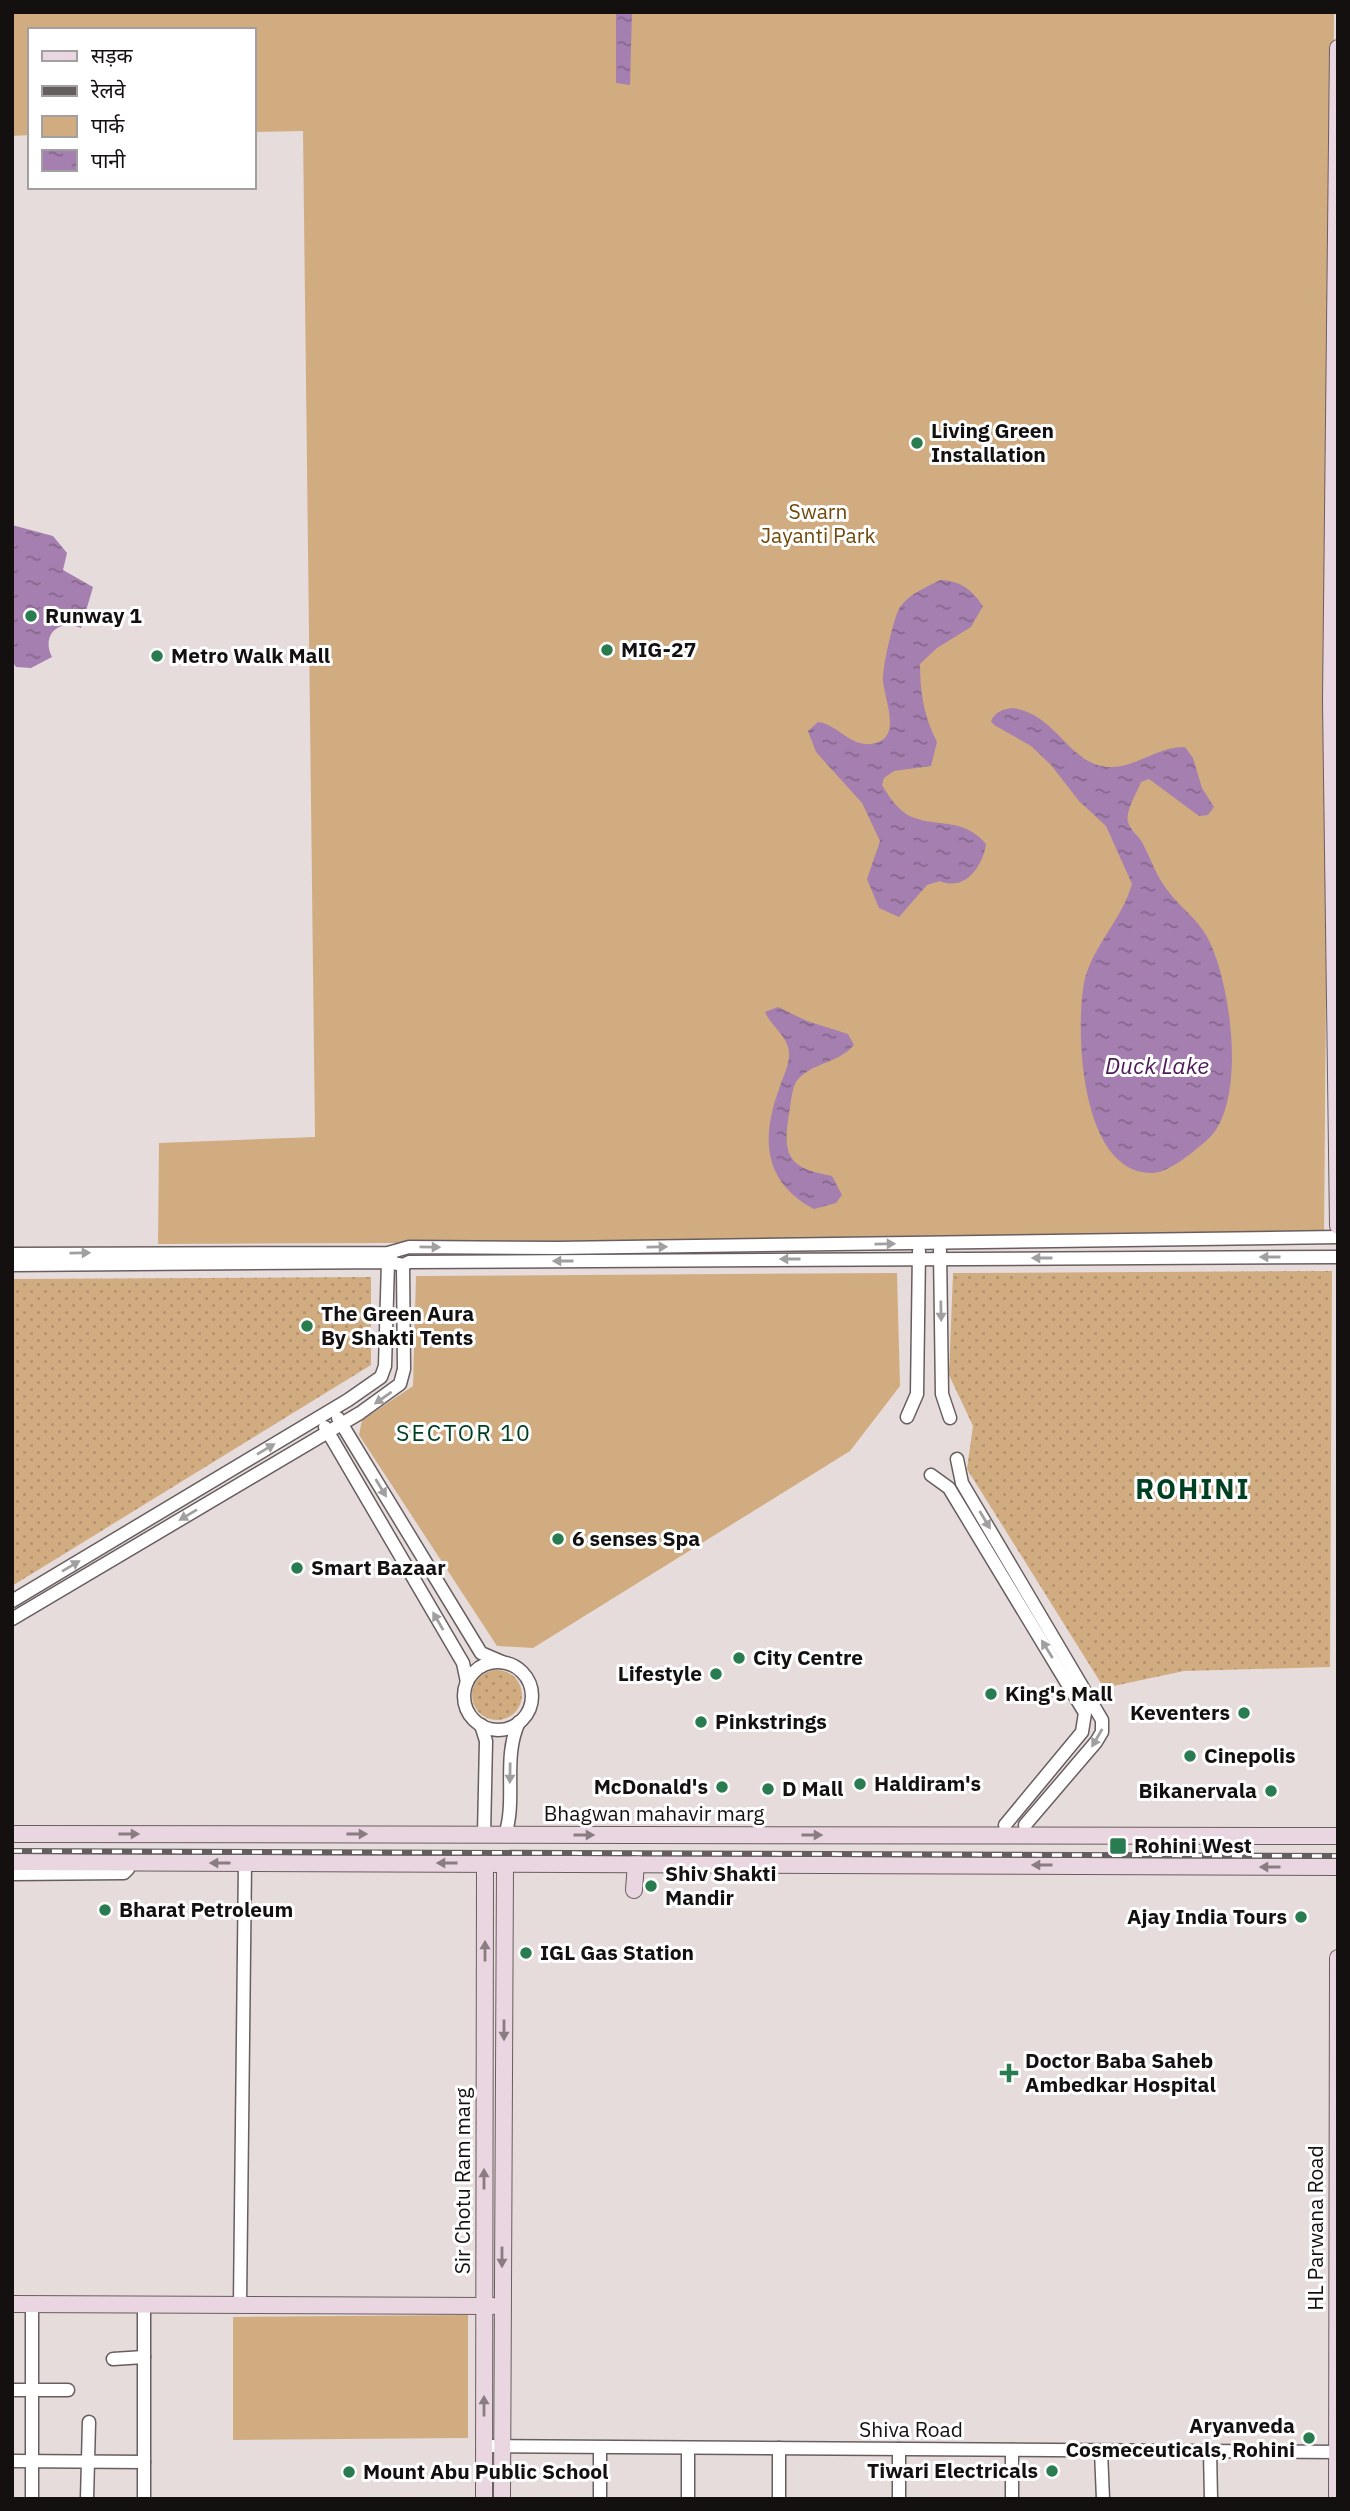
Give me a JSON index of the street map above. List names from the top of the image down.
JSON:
{
  "streets": {
    "street": [
      "Bhagwan mahavir marg",
      "Sir Chotu Ram marg",
      "HL Parwana Road",
      "Shiva Road"
    ]
  },
  "crossings": [
    ["Sir Chotu Ram marg", "Shiva Road"],
    ["HL Parwana Road", "Shiva Road"]
  ],
  "districts": ["SECTOR 10", "ROHINI"],
  "water": ["Duck Lake"],
  "parks": ["Swarn Jayanti Park"],
  "places": {
    "other": [
      "Living Green Installation",
      "Runway 1",
      "MIG-27",
      "Metro Walk Mall",
      "The Green Aura By Shakti Tents",
      "6 senses Spa",
      "Smart Bazaar",
      "City Centre",
      "Lifestyle",
      "King's Mall",
      "Keventers",
      "Pinkstrings",
      "Cinepolis",
      "Haldiram's",
      "McDonald's",
      "D Mall",
      "Bikanervala",
      "Shiv Shakti Mandir",
      "Bharat Petroleum",
      "Ajay India Tours",
      "IGL Gas Station",
      "Aryanveda Cosmeceuticals, Rohini",
      "Tiwari Electricals",
      "Mount Abu Public School"
    ],
    "transit": ["Rohini West"],
    "health": ["Doctor Baba Saheb Ambedkar Hospital"]
  },
  "legend": [
    "सड़क",
    "रेलवे",
    "पार्क",
    "पानी"
  ]
}
